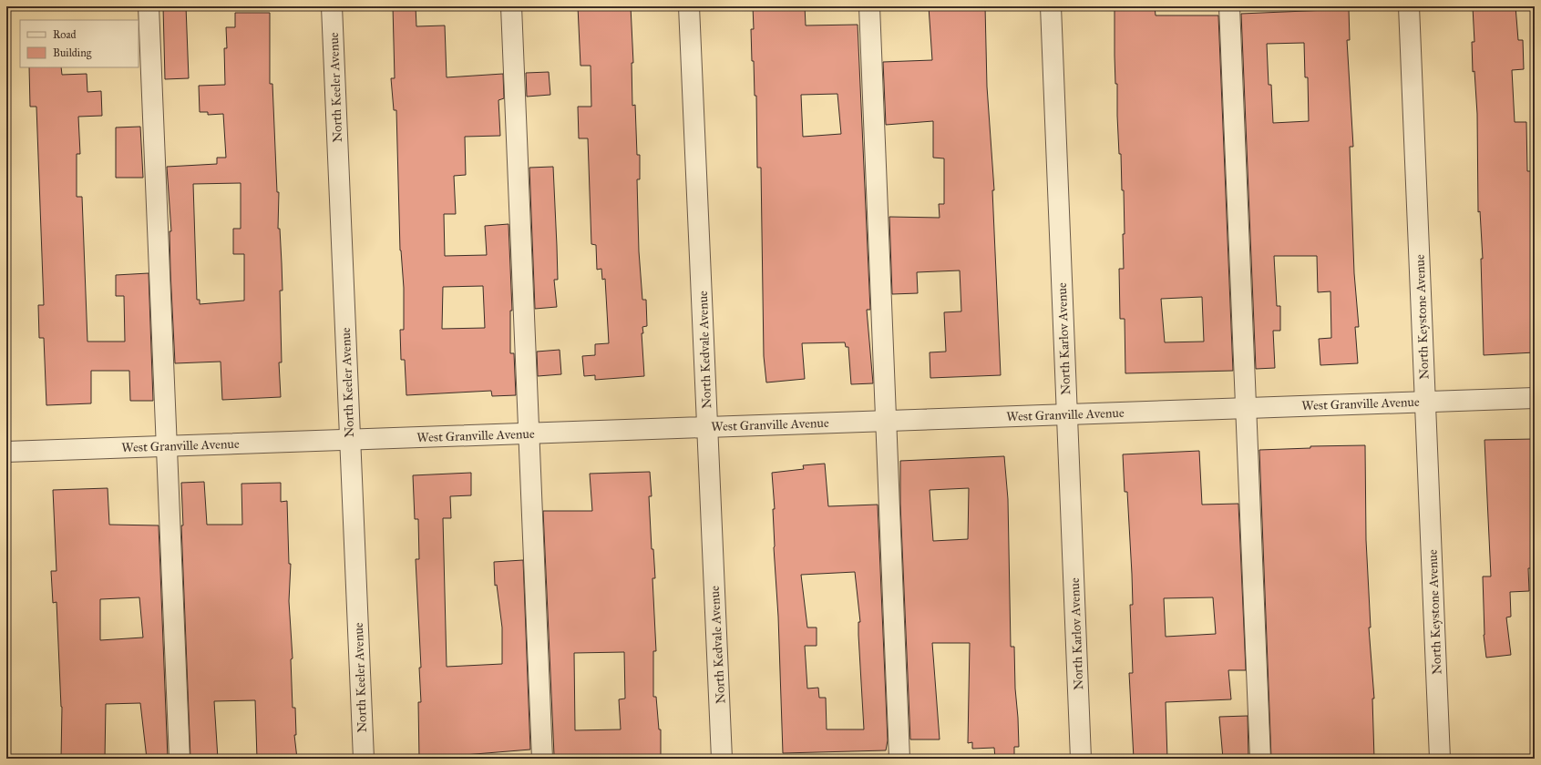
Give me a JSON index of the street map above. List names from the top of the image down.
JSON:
{
  "streets": {
    "street": [
      "North Keeler Avenue",
      "North Keystone Avenue",
      "North Karlov Avenue",
      "North Kedvale Avenue",
      "West Granville Avenue"
    ]
  },
  "crossings": [
    ["North Keeler Avenue", "West Granville Avenue"],
    ["North Keystone Avenue", "West Granville Avenue"],
    ["North Karlov Avenue", "West Granville Avenue"],
    ["North Kedvale Avenue", "West Granville Avenue"]
  ],
  "legend": ["Road", "Building"]
}
